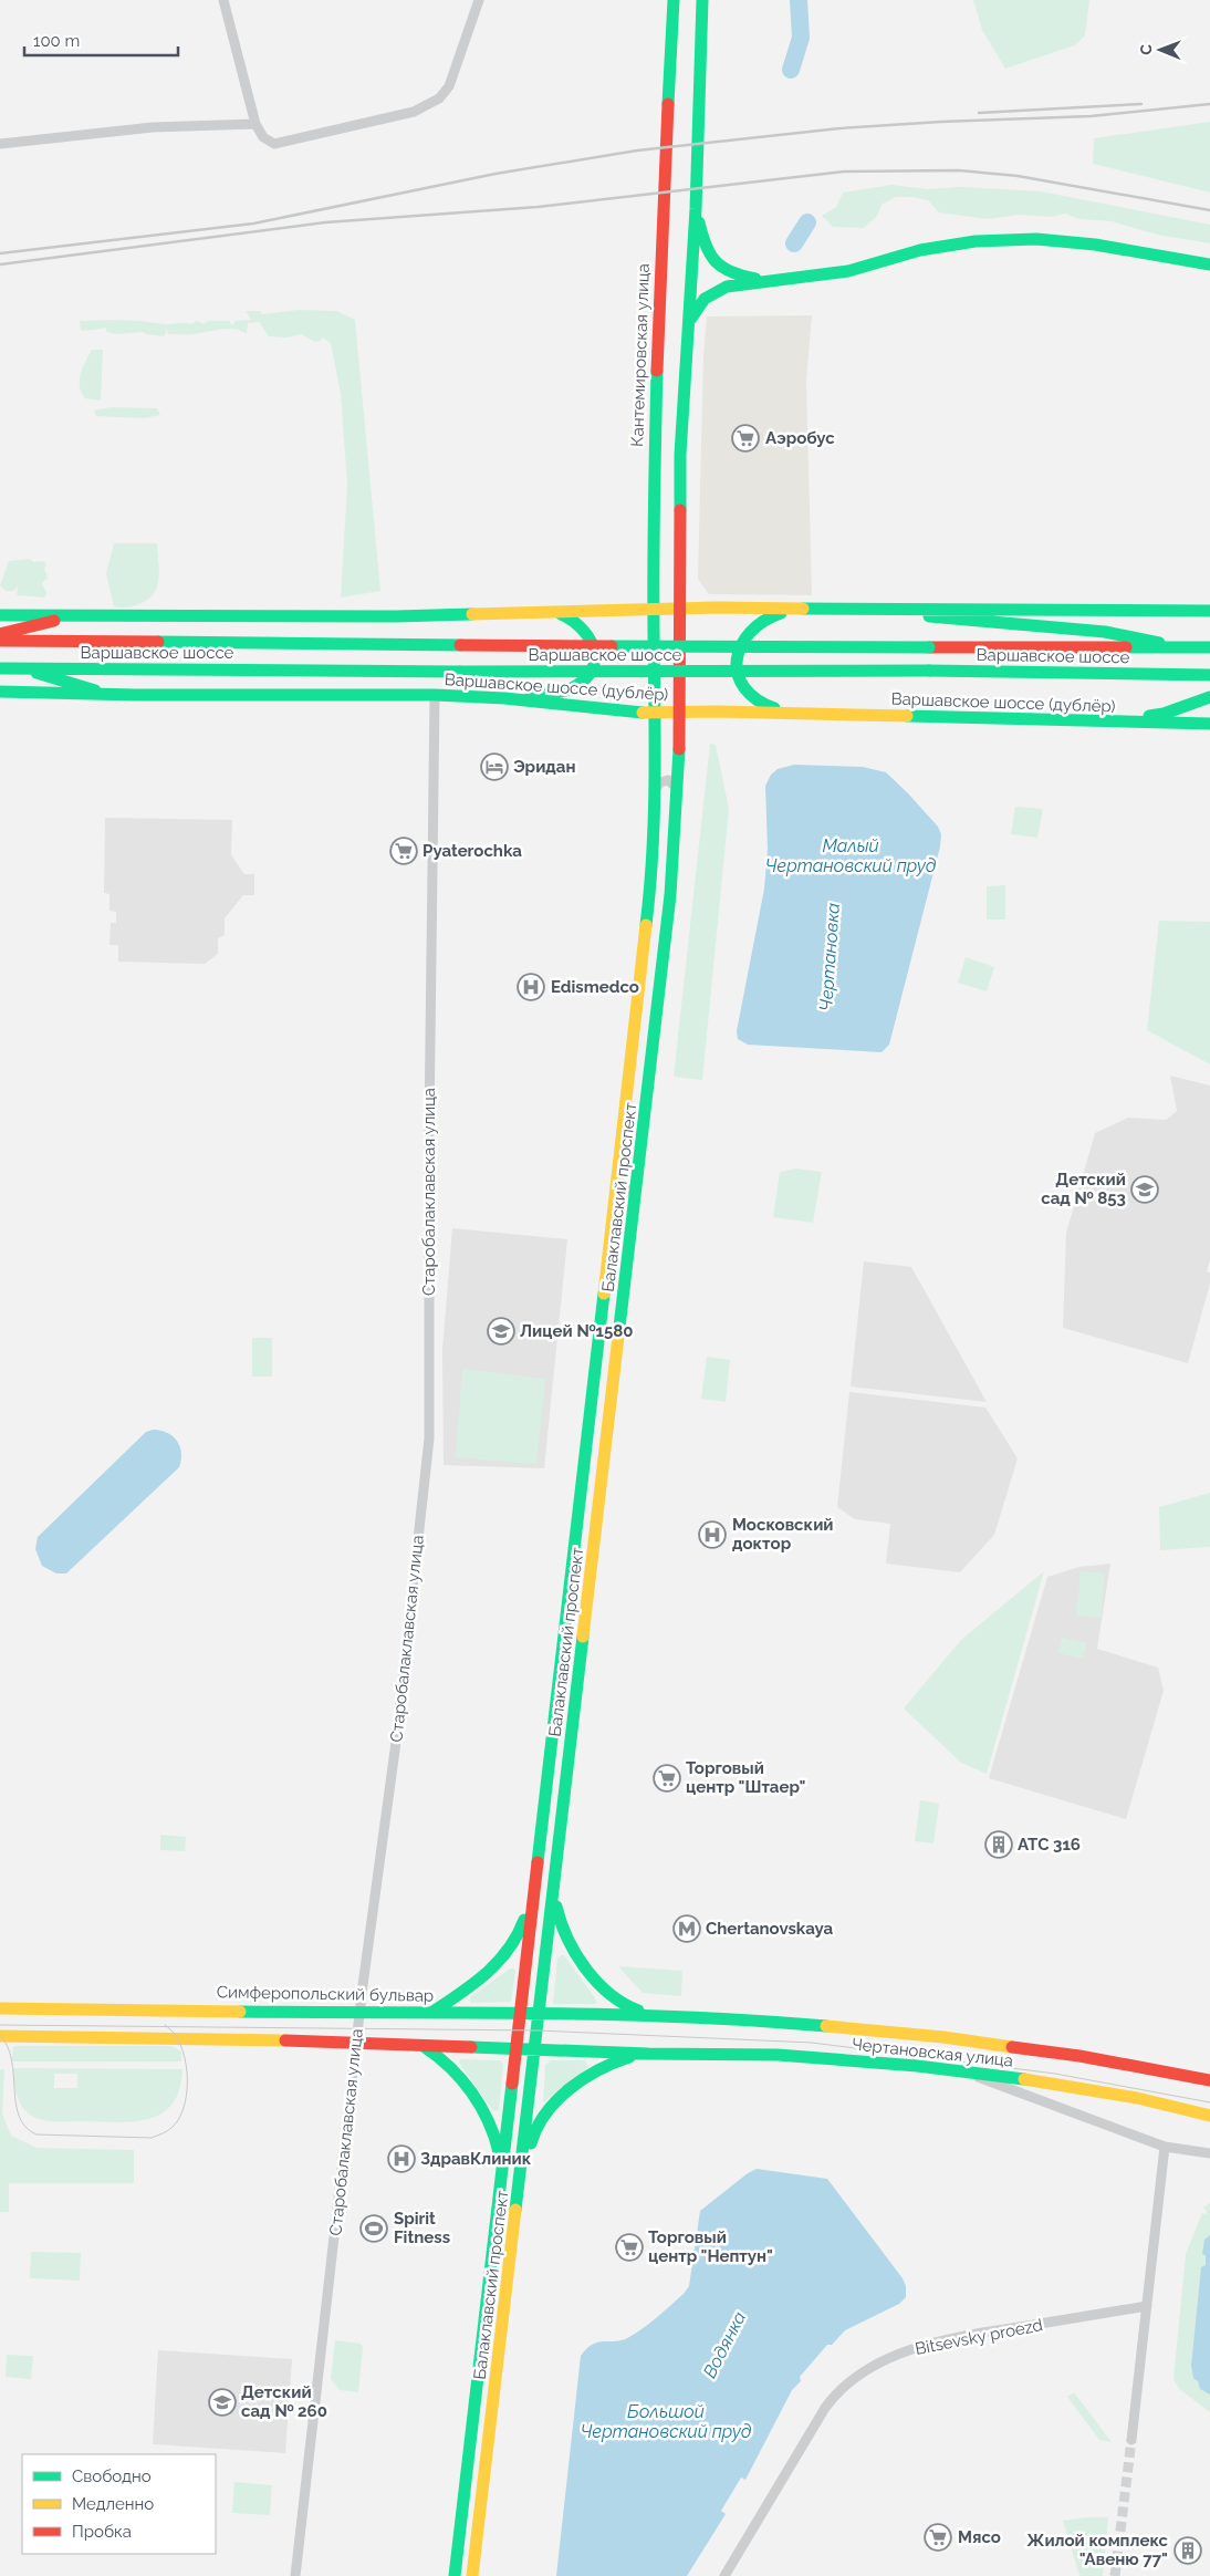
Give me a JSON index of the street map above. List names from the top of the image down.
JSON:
{
  "streets": {
    "main road": [
      "Кантемировская улица",
      "Варшавское шоссе",
      "Варшавское шоссе (дублёр)",
      "Балаклавский проспект",
      "Симферопольский бульвар",
      "Чертановская улица"
    ],
    "street": ["Старобалаклавская улица", "Bitsevsky proezd"]
  },
  "crossings": [
    ["Кантемировская улица", "Варшавское шоссе (дублёр)"],
    ["Кантемировская улица", "Балаклавский проспект"],
    ["Варшавское шоссе (дублёр)", "Старобалаклавская улица"],
    ["Варшавское шоссе (дублёр)", "Балаклавский проспект"],
    ["Старобалаклавская улица", "Симферопольский бульвар"],
    ["Балаклавский проспект", "Симферопольский бульвар"],
    ["Симферопольский бульвар", "Чертановская улица"]
  ],
  "water": [
    "Малый Чертановский пруд",
    "Чертановка",
    "Водянка",
    "Большой Чертановский пруд"
  ],
  "places": {
    "supermarket": [
      "Аэробус",
      "Pyaterochka",
      "Торговый центр \"Штаер\"",
      "Торговый центр \"Нептун\"",
      "Мясо"
    ],
    "hotel": ["Эридан"],
    "hospital": ["Edismedco", "Московский доктор", "ЗдравКлиник"],
    "school or university": ["Детский сад № 853", "Лицей №1580", "Детский сад № 260"],
    "building": ["АТС 316", "Жилой комплекс \"Авеню 77\""],
    "metro station": ["Chertanovskaya"],
    "sports": ["Spirit Fitness"]
  },
  "legend": ["Свободно", "Медленно", "Пробка"],
  "scale_bar": "100 m",
  "north": "left"
}
